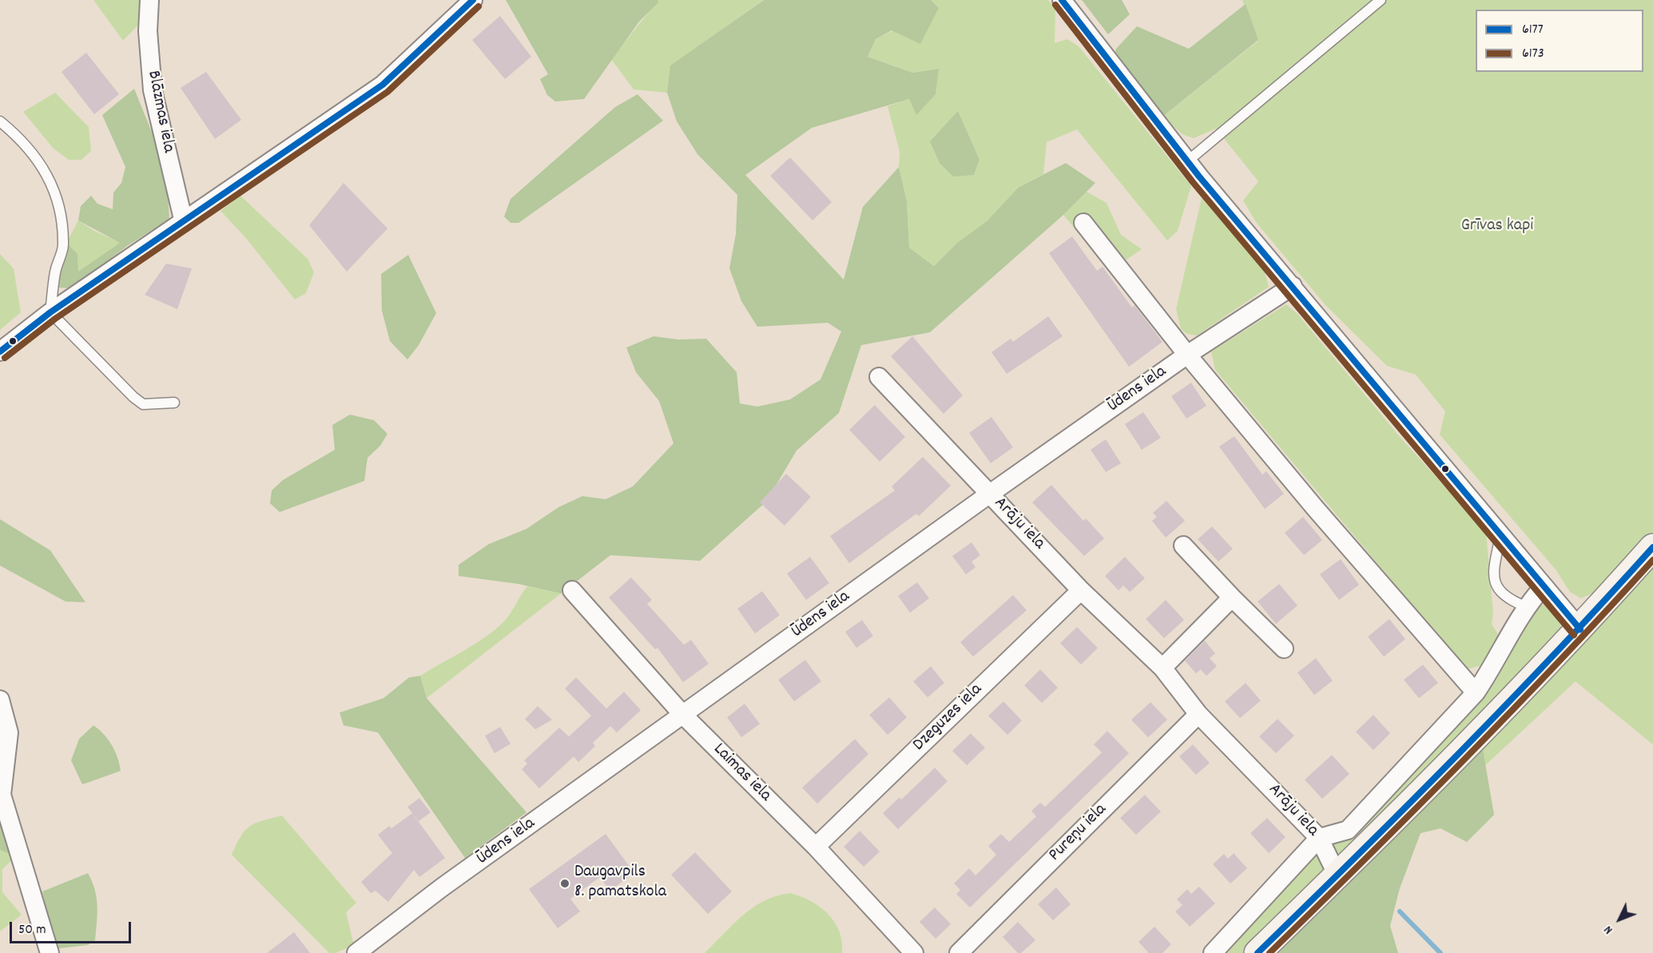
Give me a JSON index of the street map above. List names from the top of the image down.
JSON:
{
  "streets": {
    "street": [
      "Blāzmas iela",
      "Ūdens iela",
      "Arāju iela",
      "Dzeguzes iela",
      "Laimas iela",
      "Pureņu iela"
    ]
  },
  "crossings": [
    ["Ūdens iela", "Arāju iela"],
    ["Ūdens iela", "Laimas iela"],
    ["Arāju iela", "Dzeguzes iela"],
    ["Arāju iela", "Pureņu iela"],
    ["Dzeguzes iela", "Laimas iela"]
  ],
  "parks": ["Grīvas kapi"],
  "places": ["Daugavpils 8. pamatskola"],
  "lines": ["transit line 6177", "transit line 6173"],
  "legend": ["6177", "6173"],
  "scale_bar": "50 m",
  "north": "bottom left"
}
